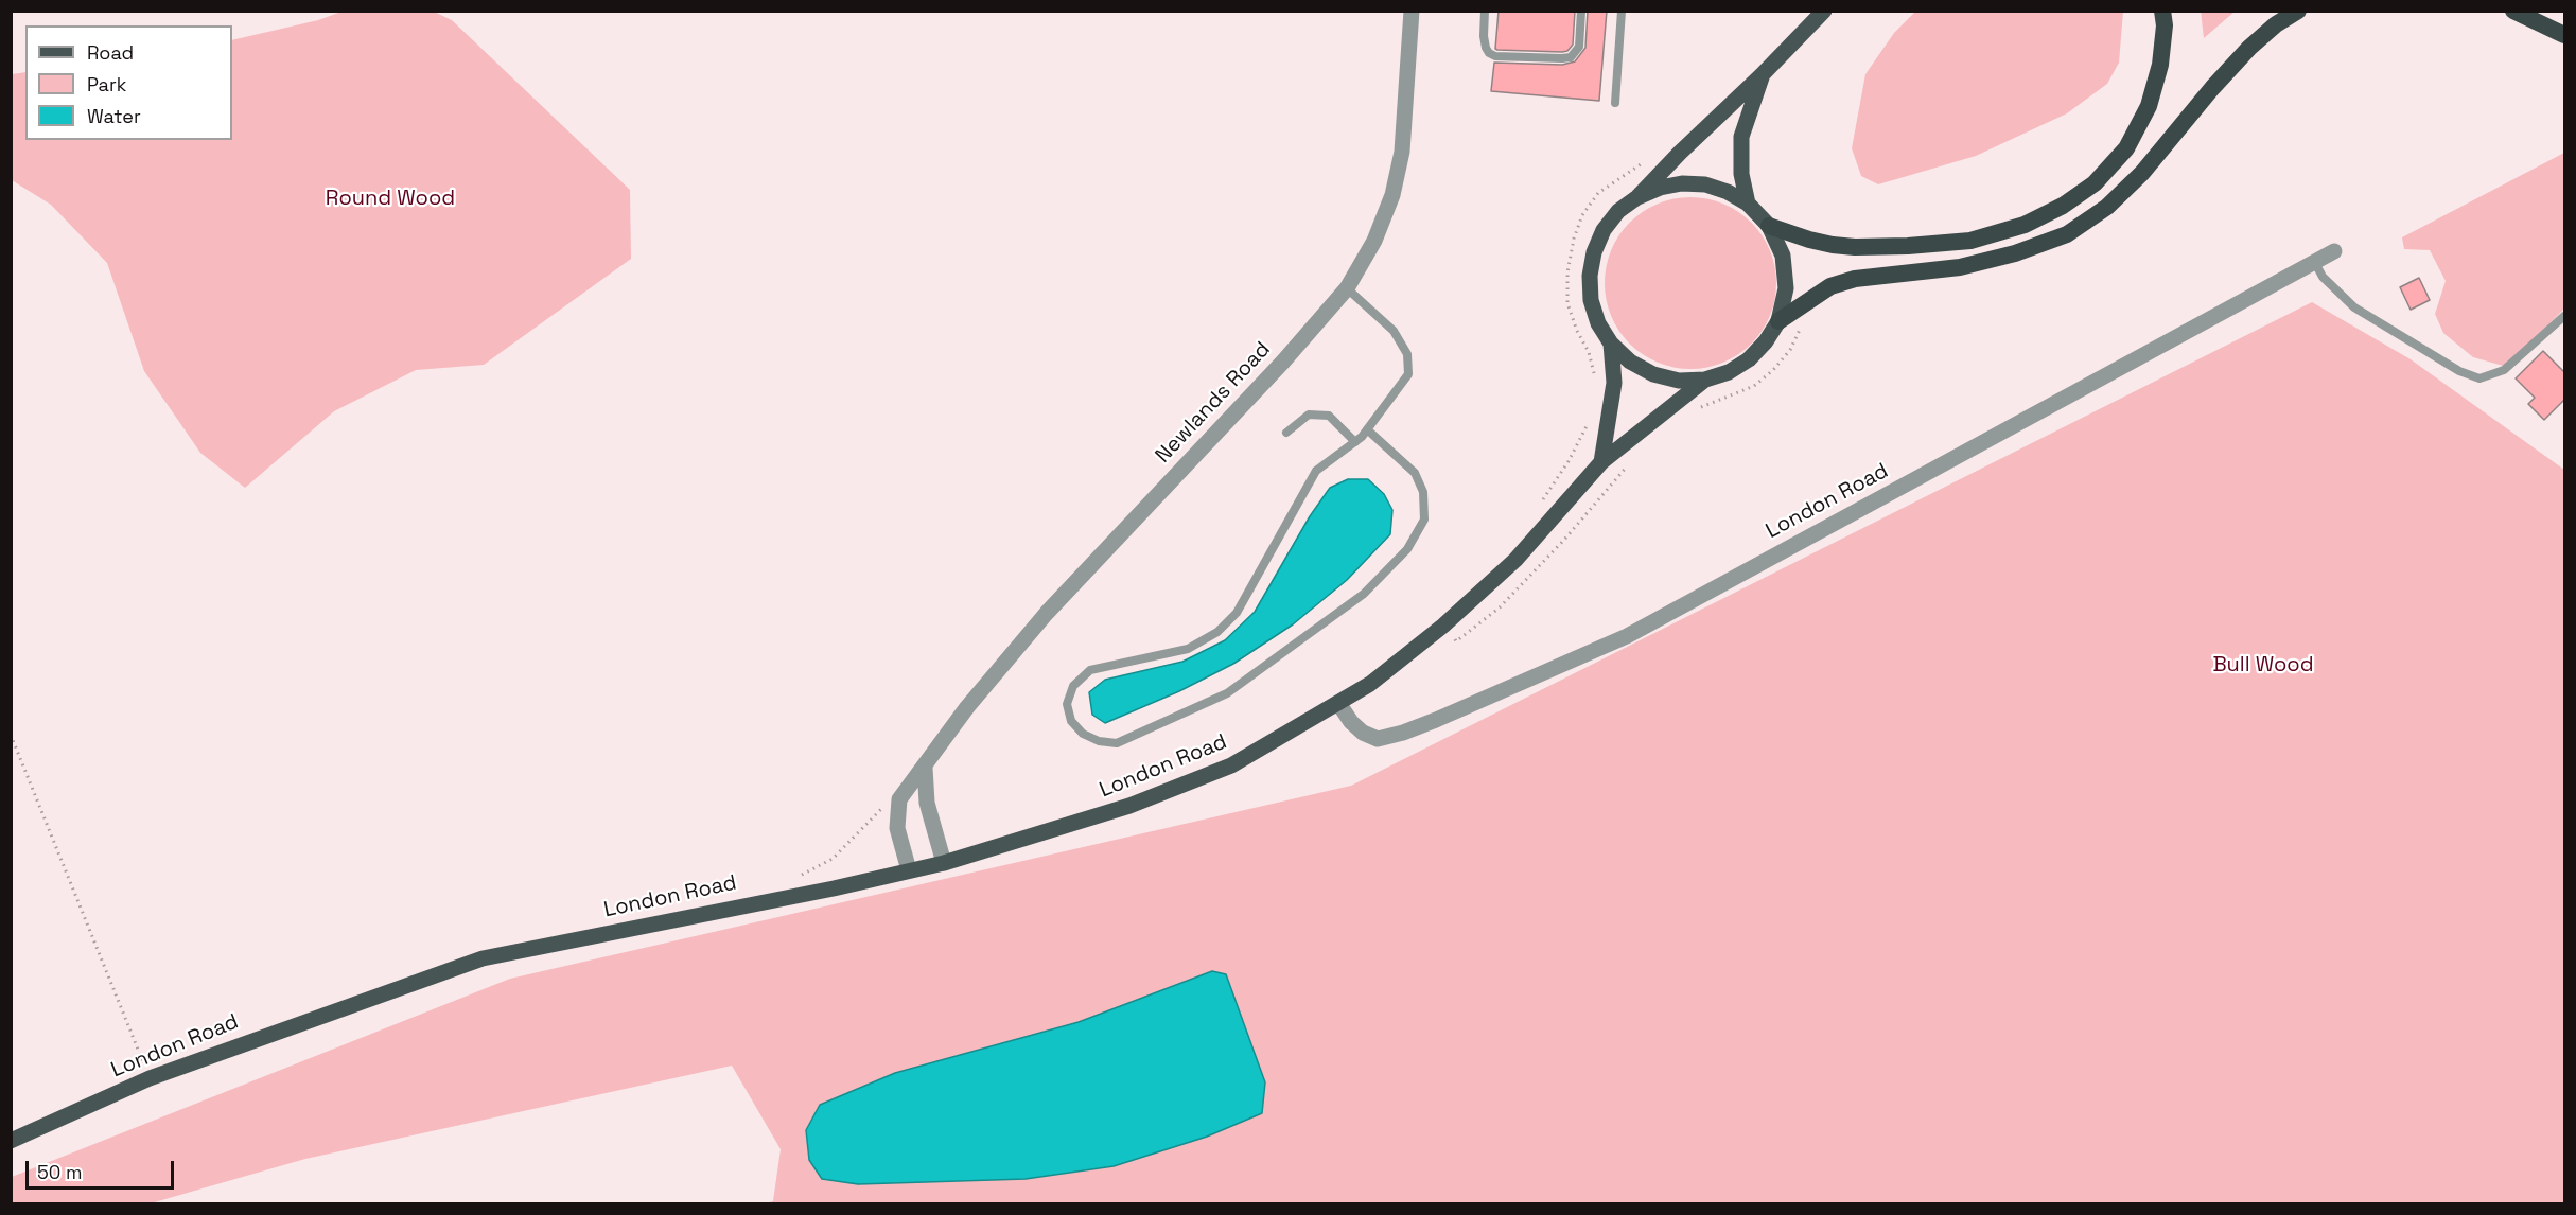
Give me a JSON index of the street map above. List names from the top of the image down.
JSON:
{
  "streets": {
    "main road": ["London Road"],
    "street": ["Newlands Road"]
  },
  "parks": ["Round Wood", "Bull Wood"],
  "legend": ["Road", "Park", "Water"],
  "scale_bar": "50 m"
}
